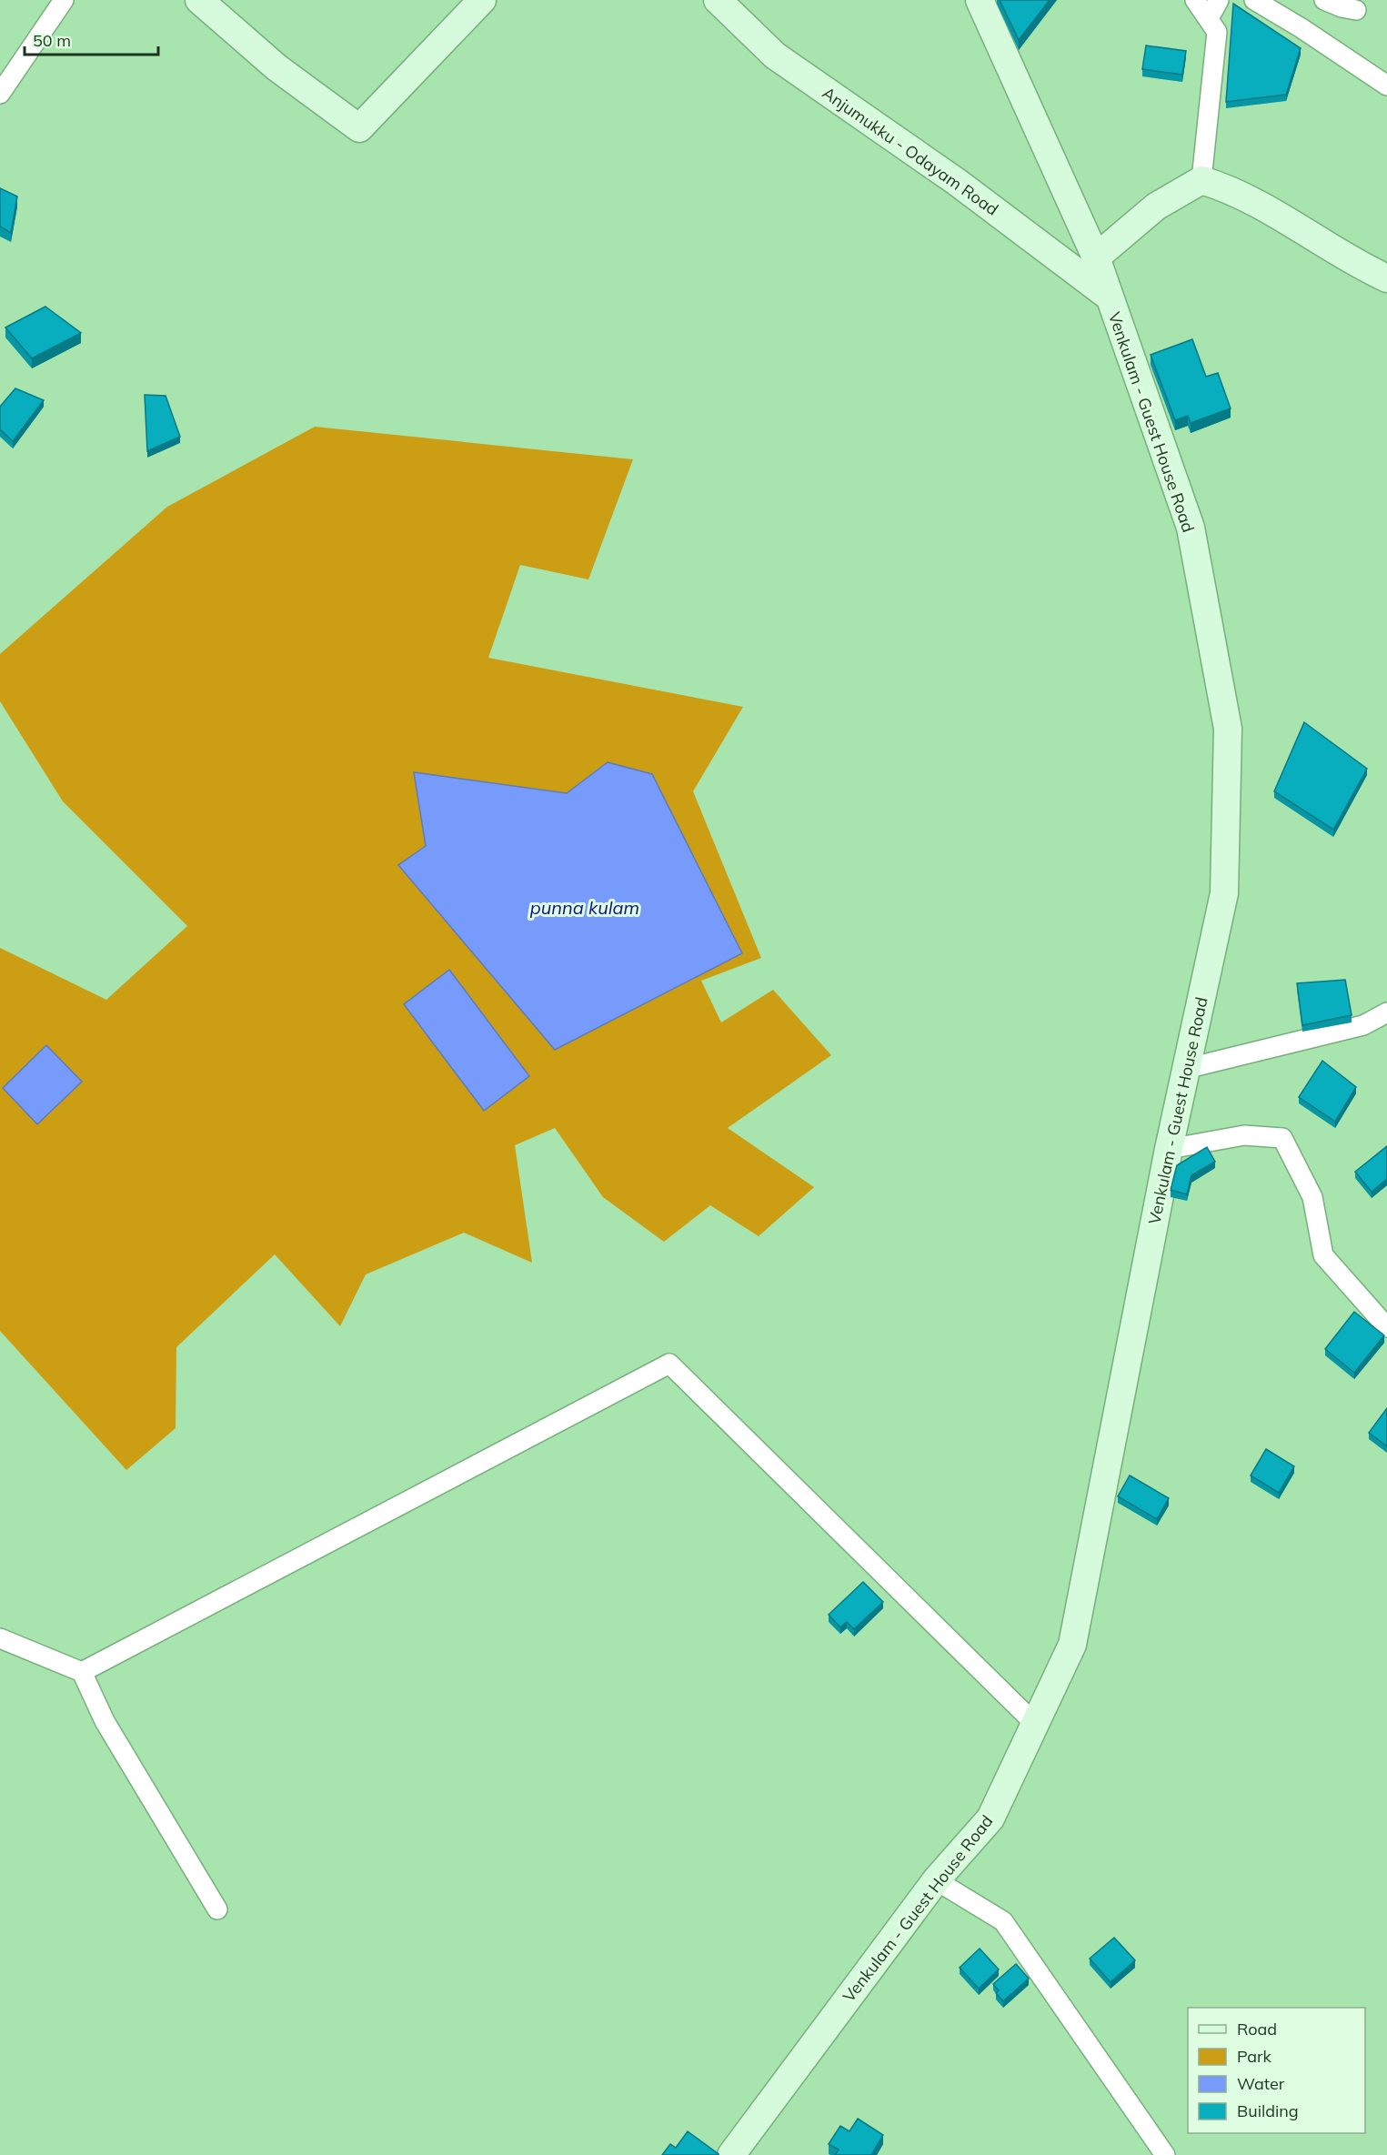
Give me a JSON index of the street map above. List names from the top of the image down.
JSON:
{
  "streets": {
    "main road": ["Anjumukku - Odayam Road", "Venkulam - Guest House Road"]
  },
  "crossings": [
    ["Anjumukku - Odayam Road", "Venkulam - Guest House Road"]
  ],
  "water": ["punna kulam"],
  "legend": [
    "Road",
    "Park",
    "Water",
    "Building"
  ],
  "scale_bar": "50 m"
}
